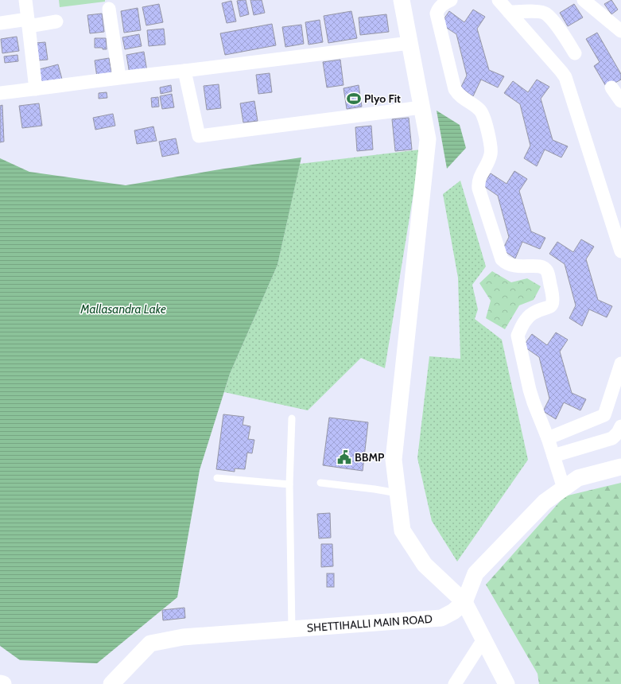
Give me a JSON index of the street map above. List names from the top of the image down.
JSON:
{
  "streets": {
    "street": ["SHETTIHALLI MAIN ROAD"]
  },
  "water": ["Mallasandra Lake"],
  "places": {
    "sports": ["Plyo Fit"],
    "public building": ["BBMP"]
  }
}
